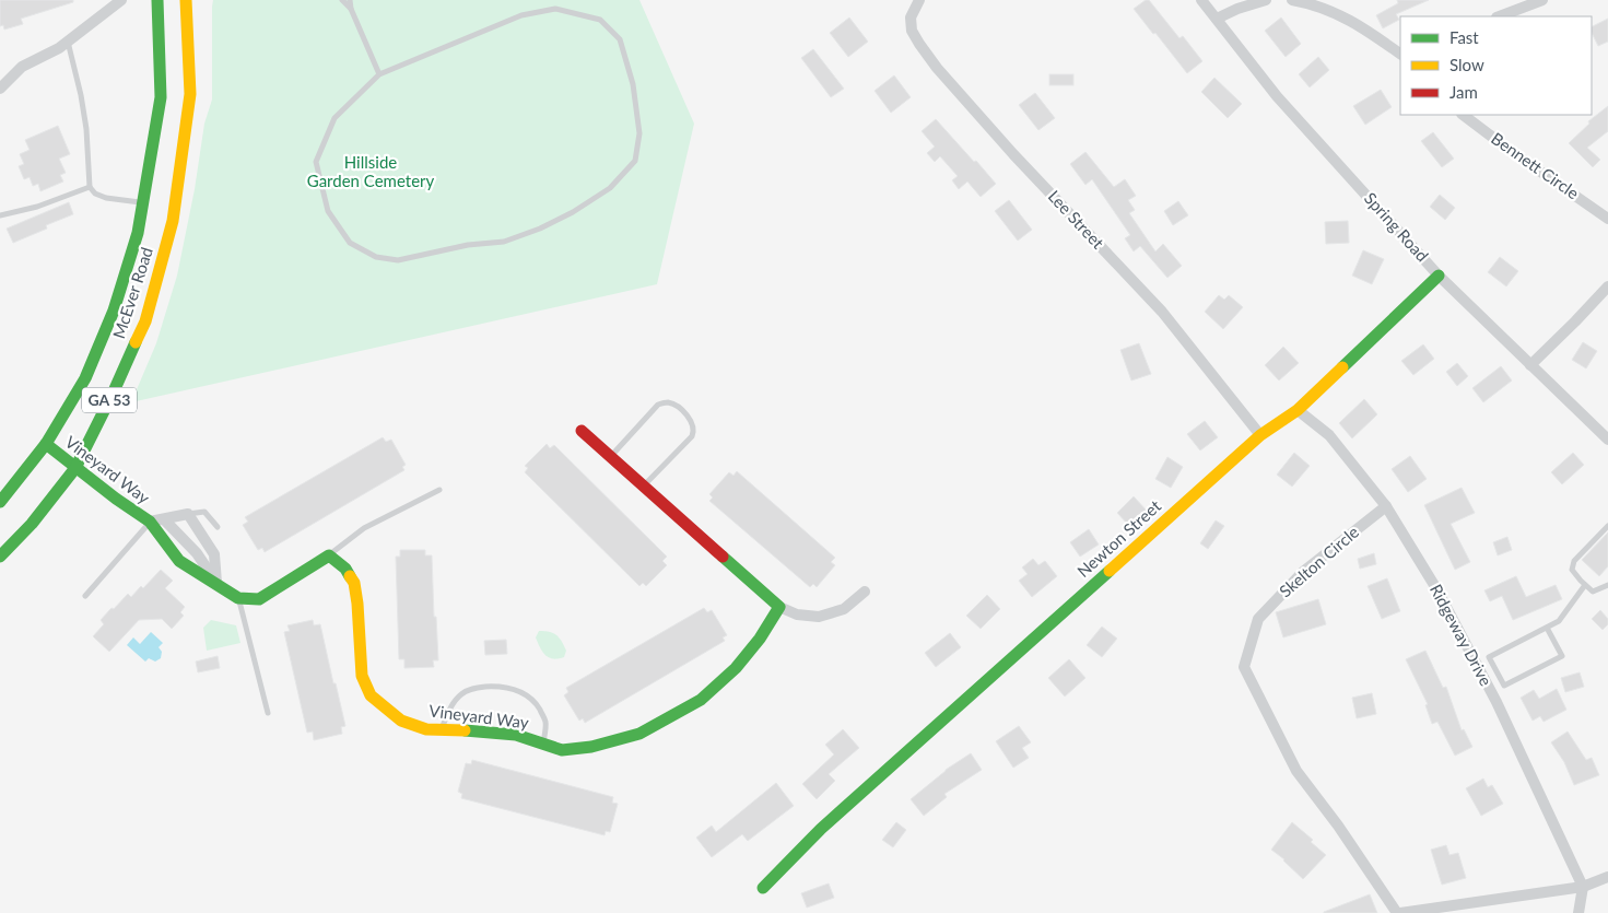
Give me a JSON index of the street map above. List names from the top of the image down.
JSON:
{
  "streets": {
    "street": [
      "Bennett Circle",
      "Lee Street",
      "Spring Road",
      "McEver Road",
      "GA 53",
      "Vineyard Way",
      "Newton Street",
      "Skelton Circle",
      "Ridgeway Drive"
    ]
  },
  "crossings": [
    ["Lee Street", "Newton Street"],
    ["Spring Road", "Newton Street"],
    ["McEver Road", "Vineyard Way"],
    ["Newton Street", "Ridgeway Drive"],
    ["Skelton Circle", "Ridgeway Drive"]
  ],
  "parks": ["Hillside Garden Cemetery"],
  "legend": ["Fast", "Slow", "Jam"]
}
